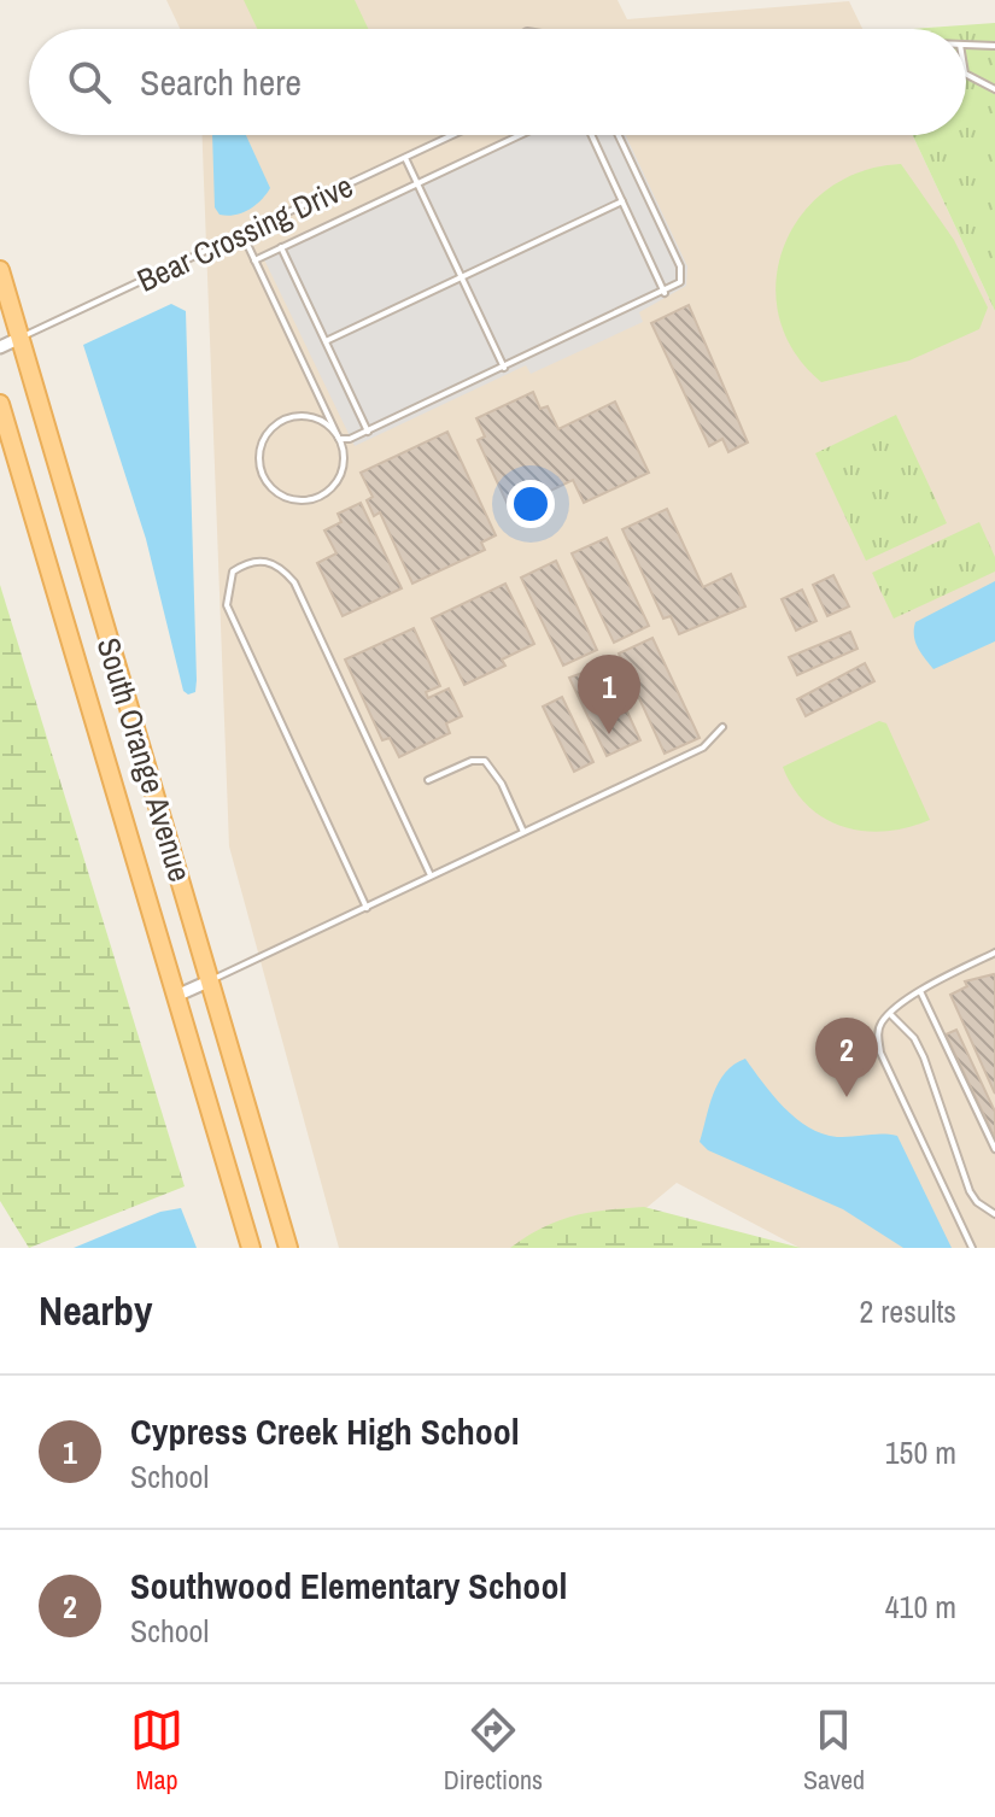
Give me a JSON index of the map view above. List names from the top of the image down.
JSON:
{
  "streets": {
    "main road": ["South Orange Avenue"],
    "street": ["Bear Crossing Drive"]
  },
  "crossings": [
    ["Bear Crossing Drive", "South Orange Avenue"]
  ],
  "page": {
    "search": "Search here",
    "pins": ["1", "2"],
    "heading": ["Nearby", "2 results"],
    "list": [
      {
        "mark": "1",
        "name": "Cypress Creek High School",
        "note": "School",
        "value": "150 m"
      },
      {
        "mark": "2",
        "name": "Southwood Elementary School",
        "note": "School",
        "value": "410 m"
      }
    ],
    "nav": ["Map", "Directions", "Saved"]
  }
}
